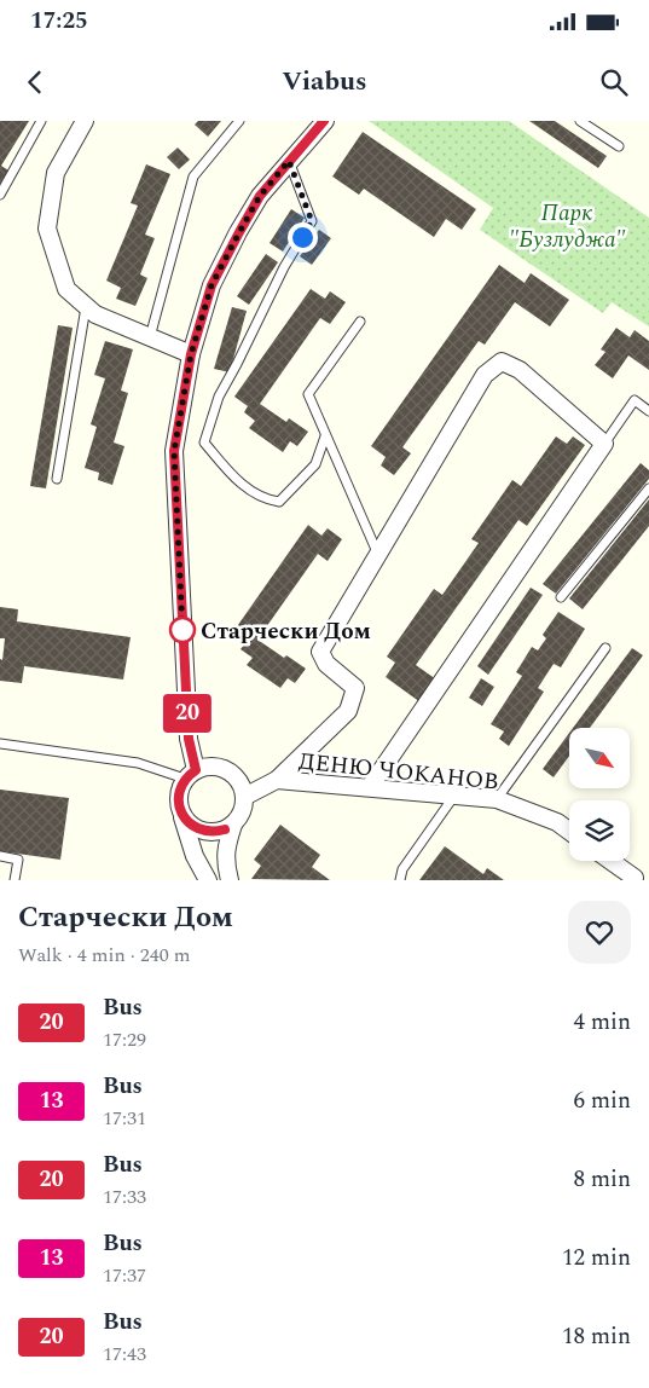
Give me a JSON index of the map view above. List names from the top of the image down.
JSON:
{
  "streets": {
    "street": ["ДЕНЮ ЧОКАНОВ"]
  },
  "parks": ["Парк \"Бузлуджа\""],
  "places": ["Старчески Дом"],
  "lines": ["bus line 20"],
  "north": "bottom right",
  "page": {
    "status": "17:25",
    "header": "Viabus",
    "on_map": "20",
    "heading": ["Старчески Дом", "Walk · 4 min · 240 m"],
    "list": [
      {
        "mark": "20",
        "name": "Bus",
        "note": "17:29",
        "value": "4 min"
      },
      {
        "mark": "13",
        "name": "Bus",
        "note": "17:31",
        "value": "6 min"
      },
      {
        "mark": "20",
        "name": "Bus",
        "note": "17:33",
        "value": "8 min"
      },
      {
        "mark": "13",
        "name": "Bus",
        "note": "17:37",
        "value": "12 min"
      },
      {
        "mark": "20",
        "name": "Bus",
        "note": "17:43",
        "value": "18 min"
      }
    ]
  }
}
